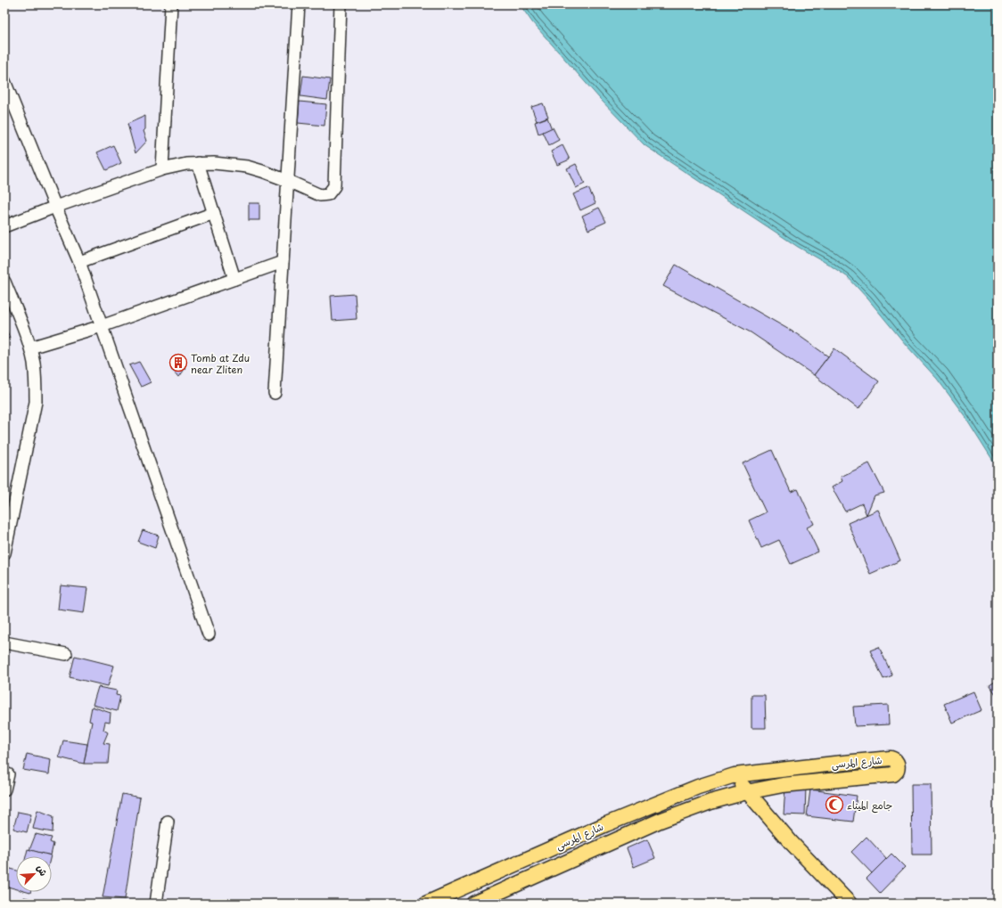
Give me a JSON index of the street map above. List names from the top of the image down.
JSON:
{
  "streets": {
    "main road": ["شارع المرسى"]
  },
  "places": {
    "building": ["Tomb at Zdu near Zliten"],
    "mosque": ["جامع الميناء"]
  },
  "north": "top right"
}
